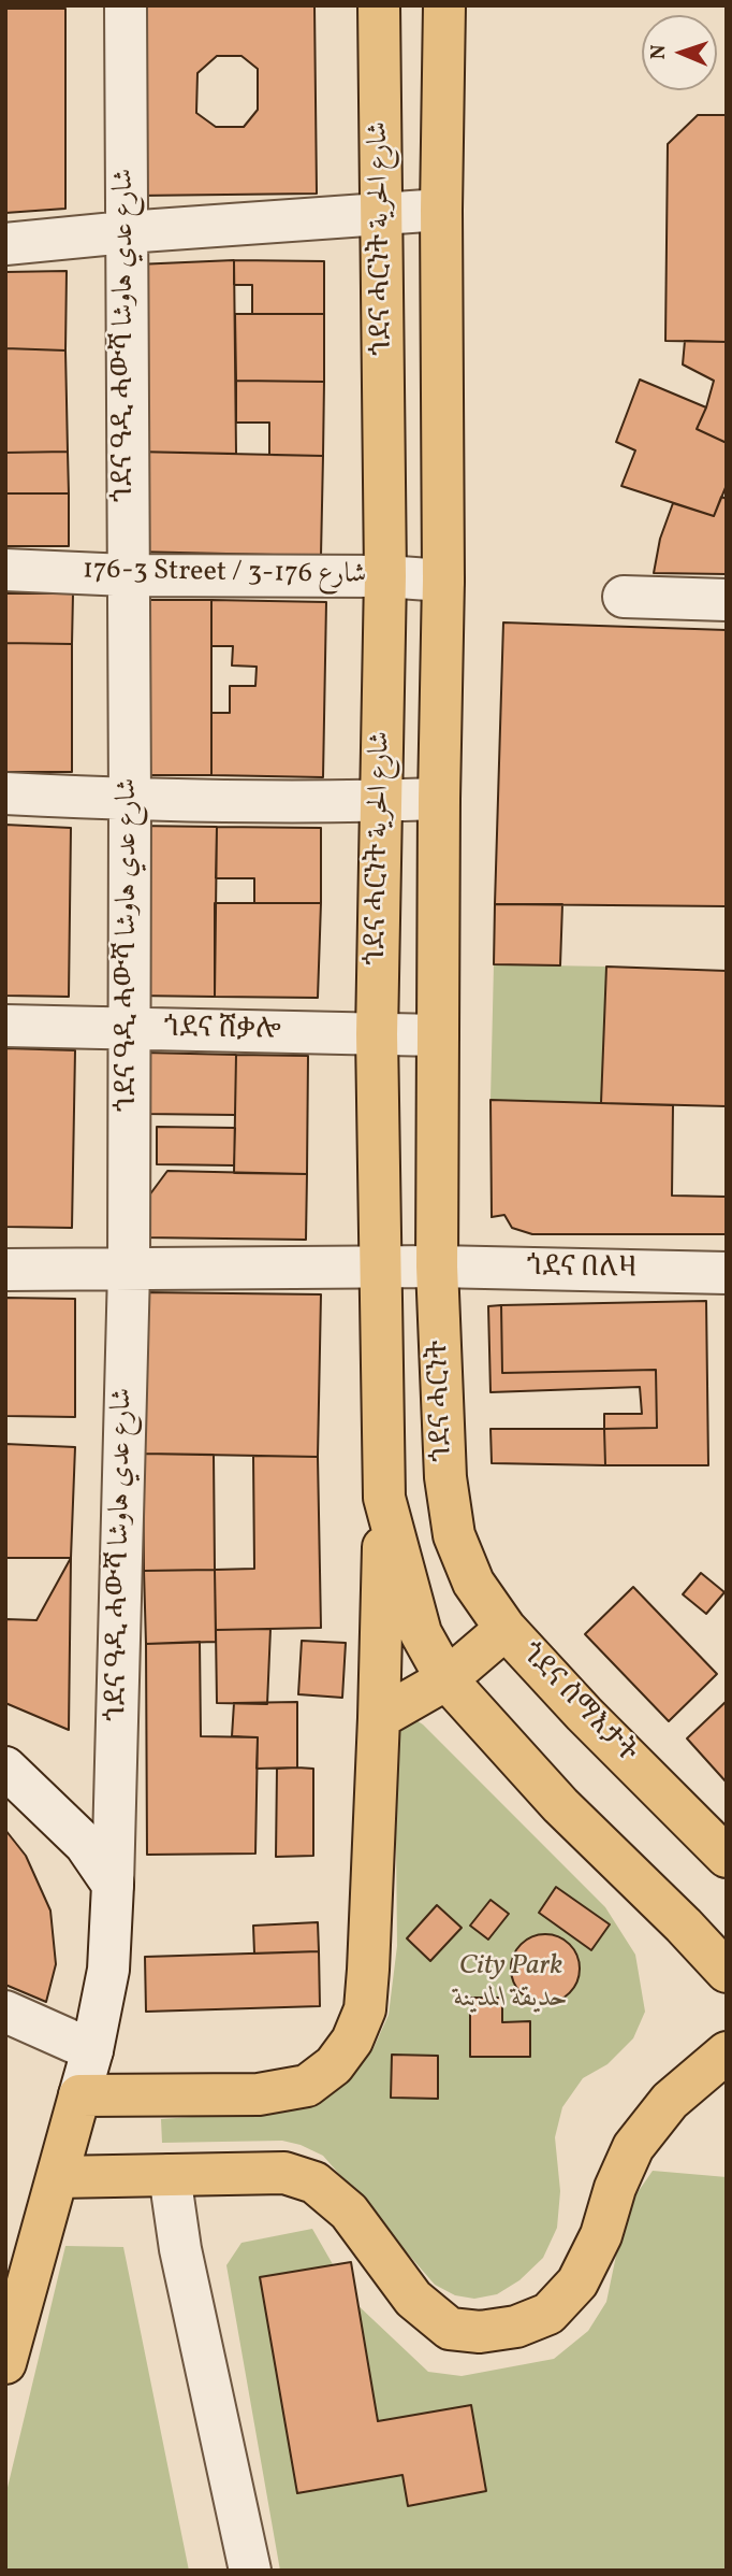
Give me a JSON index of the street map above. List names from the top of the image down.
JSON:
{
  "streets": {
    "main road": ["ጎደና ሓርነት شارع الحرية", "ጎደና ሓርነት", "ጎደና ሰማእታት"],
    "street": [
      "ጎደና ዓዲ ሓውሻ شارع عدي هاوشا",
      "176-3 Street / شارع 176-3",
      "ጎደና ሸቃሎ",
      "ጎደና በለዛ"
    ]
  },
  "crossings": [
    ["ጎደና ሓርነት شارع الحرية", "176-3 Street / شارع 176-3"],
    ["ጎደና ሓርነት شارع الحرية", "ጎደና ሸቃሎ"],
    ["ጎደና ሓርነት شارع الحرية", "ጎደና በለዛ"],
    ["ጎደና ሓርነት شارع الحرية", "ጎደና ሓርነት"],
    ["ጎደና ዓዲ ሓውሻ شارع عدي هاوشا", "176-3 Street / شارع 176-3"],
    ["ጎደና ዓዲ ሓውሻ شارع عدي هاوشا", "ጎደና ሸቃሎ"],
    ["ጎደና ዓዲ ሓውሻ شارع عدي هاوشا", "ጎደና በለዛ"],
    ["ጎደና በለዛ", "ጎደና ሓርነት"],
    ["ጎደና ሓርነት", "ጎደና ሰማእታት"]
  ],
  "parks": ["City Park حديقة المدينة"],
  "north": "left"
}
